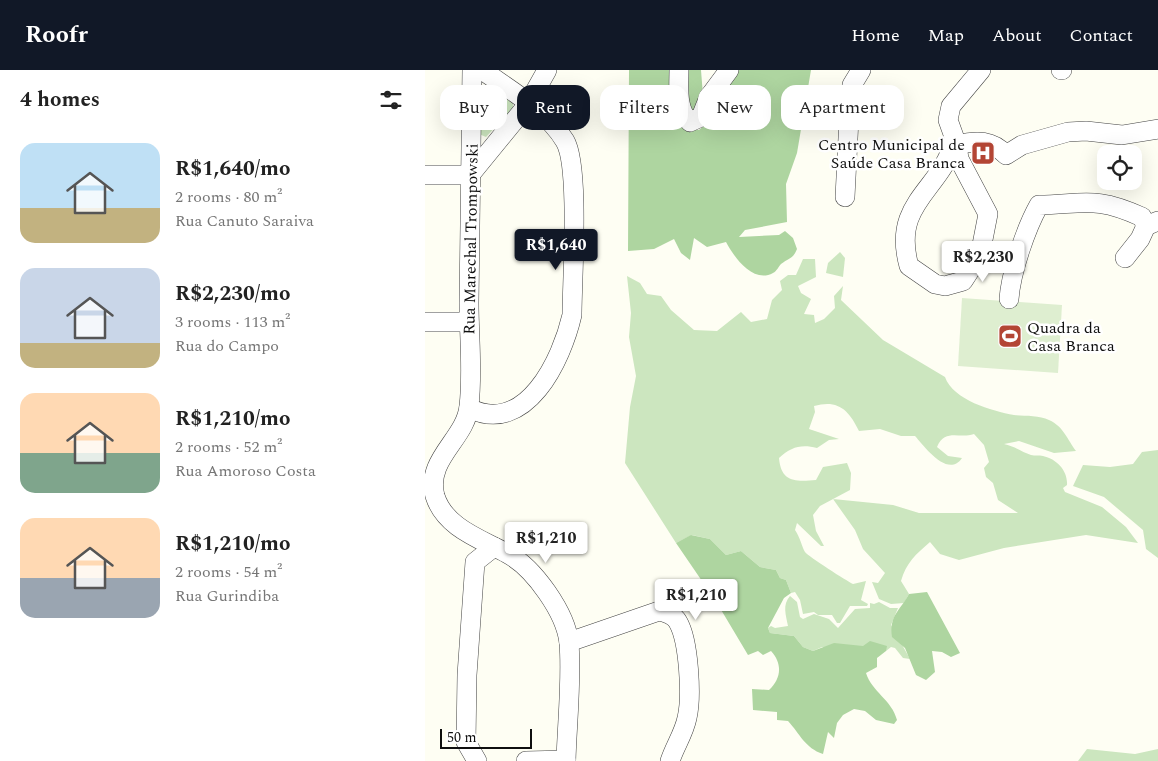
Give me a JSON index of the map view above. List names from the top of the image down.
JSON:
{
  "streets": {
    "street": ["Rua Marechal Trompowski"]
  },
  "places": {
    "hospital": ["Centro Municipal de Saúde Casa Branca"],
    "sports": ["Quadra da Casa Branca"]
  },
  "scale_bar": "50 m",
  "page": {
    "header": "Roofr",
    "nav": [
      "Home",
      "Map",
      "About",
      "Contact"
    ],
    "heading": "4 homes",
    "chip": [
      "Buy",
      "Rent",
      "Filters",
      "New",
      "Apartment"
    ],
    "list": [
      {
        "name": "R$1,640/mo",
        "note": "2 rooms · 80 m² · Rua Canuto Saraiva"
      },
      {
        "name": "R$2,230/mo",
        "note": "3 rooms · 113 m² · Rua do Campo"
      },
      {
        "name": "R$1,210/mo",
        "note": "2 rooms · 52 m² · Rua Amoroso Costa"
      },
      {
        "name": "R$1,210/mo",
        "note": "2 rooms · 54 m² · Rua Gurindiba"
      }
    ],
    "price": [
      "R$1,640",
      "R$2,230",
      "R$1,210",
      "R$1,210"
    ],
    "scale": "50 m"
  }
}
